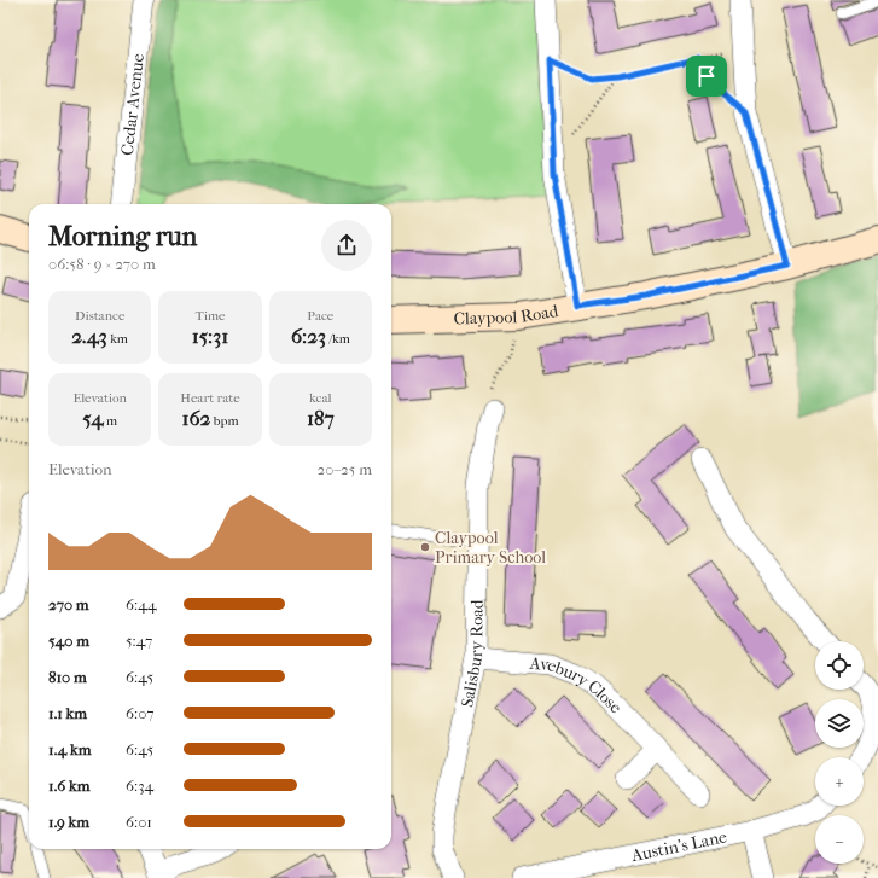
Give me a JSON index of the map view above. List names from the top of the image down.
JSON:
{
  "streets": {
    "street": [
      "Cedar Avenue",
      "Claypool Road",
      "Salisbury Road",
      "Avebury Close",
      "Austin's Lane"
    ]
  },
  "crossings": [
    ["Salisbury Road", "Avebury Close"]
  ],
  "places": ["Claypool Primary School"],
  "page": {
    "heading": ["Morning run", "06:58 · 9 × 270 m"],
    "stats": [
      ["Distance", "2.43 km"],
      ["Time", "15:31"],
      ["Pace", "6:23 /km"],
      ["Elevation", "54 m"],
      ["Heart rate", "162 bpm"],
      ["kcal", "187"]
    ],
    "chart": ["Elevation", "20–25 m"],
    "list": [
      {
        "name": "270 m",
        "note": "6:44"
      },
      {
        "name": "540 m",
        "note": "5:47"
      },
      {
        "name": "810 m",
        "note": "6:45"
      },
      {
        "name": "1.1 km",
        "note": "6:07"
      },
      {
        "name": "1.4 km",
        "note": "6:45"
      },
      {
        "name": "1.6 km",
        "note": "6:34"
      },
      {
        "name": "1.9 km",
        "note": "6:01"
      }
    ],
    "map_buttons": ["+", "−"]
  }
}
